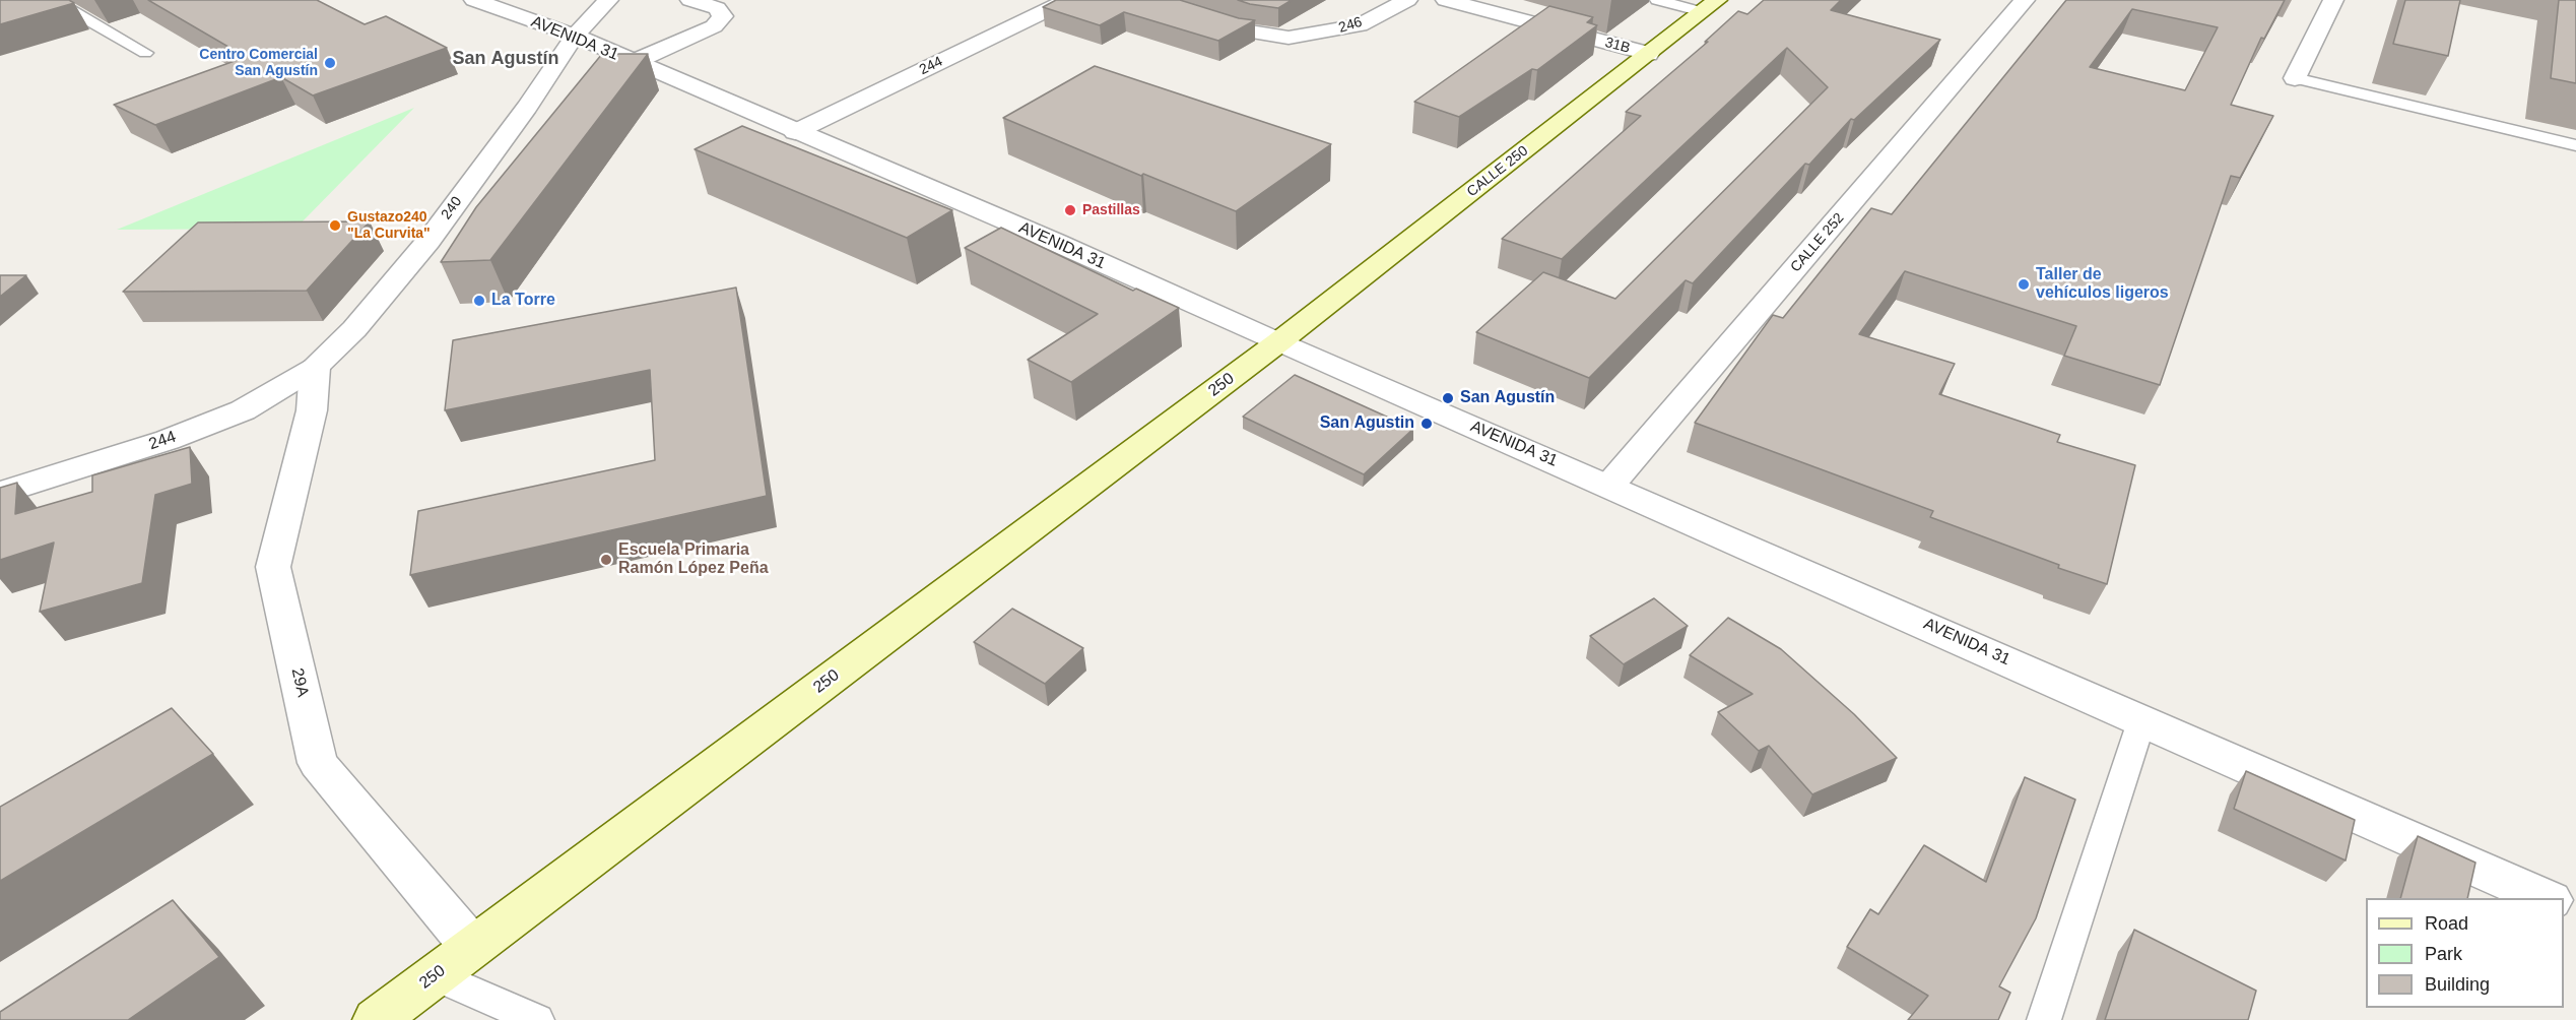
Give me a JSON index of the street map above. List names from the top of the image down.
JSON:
{
  "streets": {
    "main road": ["CALLE 250", "250"],
    "street": [
      "246",
      "AVENIDA 31",
      "31B",
      "244",
      "240",
      "CALLE 252",
      "29A"
    ]
  },
  "crossings": [
    ["AVENIDA 31", "244"],
    ["AVENIDA 31", "CALLE 250"],
    ["AVENIDA 31", "240"],
    ["AVENIDA 31", "CALLE 252"],
    ["AVENIDA 31", "250"],
    ["31B", "CALLE 250"],
    ["244", "240"],
    ["244", "29A"],
    ["CALLE 250", "250"],
    ["240", "29A"],
    ["250", "29A"]
  ],
  "districts": ["San Agustín"],
  "places": [
    "Centro Comercial San Agustín",
    "Pastillas",
    "Gustazo240 \"La Curvita\"",
    "Taller de vehículos ligeros",
    "La Torre",
    "San Agustín",
    "San Agustin",
    "Escuela Primaria Ramón López Peña"
  ],
  "legend": ["Road", "Park", "Building"]
}
